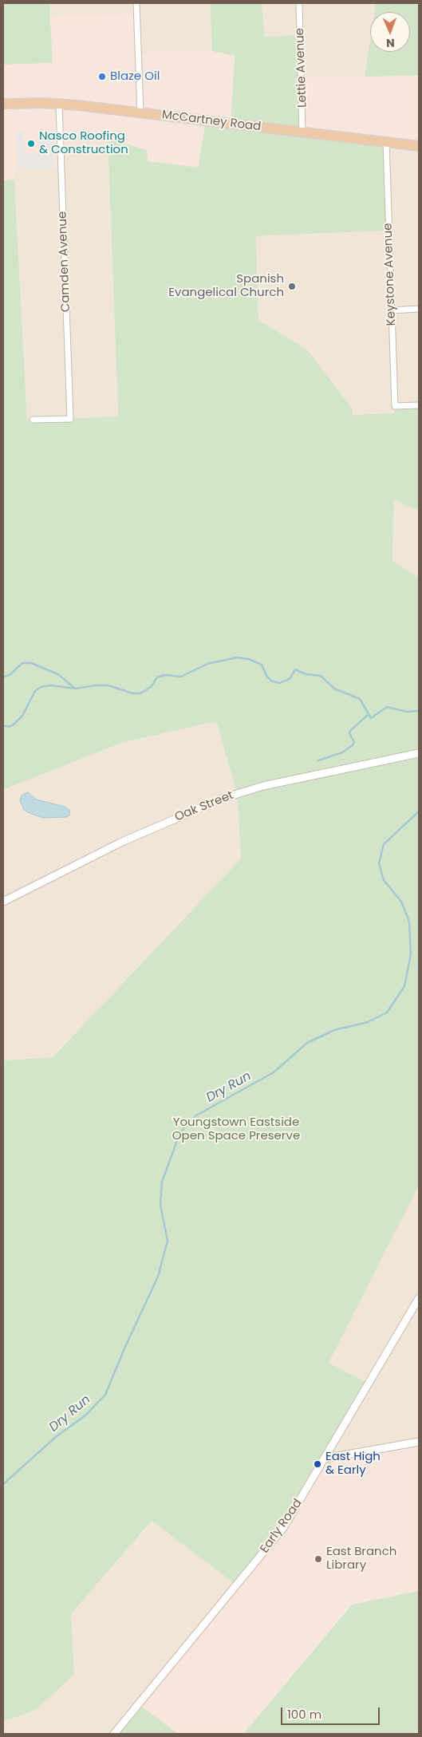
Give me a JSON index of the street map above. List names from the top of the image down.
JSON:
{
  "streets": {
    "highway": ["McCartney Road"],
    "street": [
      "Lettie Avenue",
      "Camden Avenue",
      "Keystone Avenue",
      "Oak Street",
      "Early Road"
    ]
  },
  "crossings": [
    ["Lettie Avenue", "McCartney Road"],
    ["McCartney Road", "Camden Avenue"],
    ["McCartney Road", "Keystone Avenue"]
  ],
  "water": ["Dry Run"],
  "parks": ["Youngstown Eastside Open Space Preserve"],
  "places": [
    "Blaze Oil",
    "Nasco Roofing & Construction",
    "Spanish Evangelical Church",
    "East High & Early",
    "East Branch Library"
  ],
  "scale_bar": "100 m",
  "north": "bottom"
}
